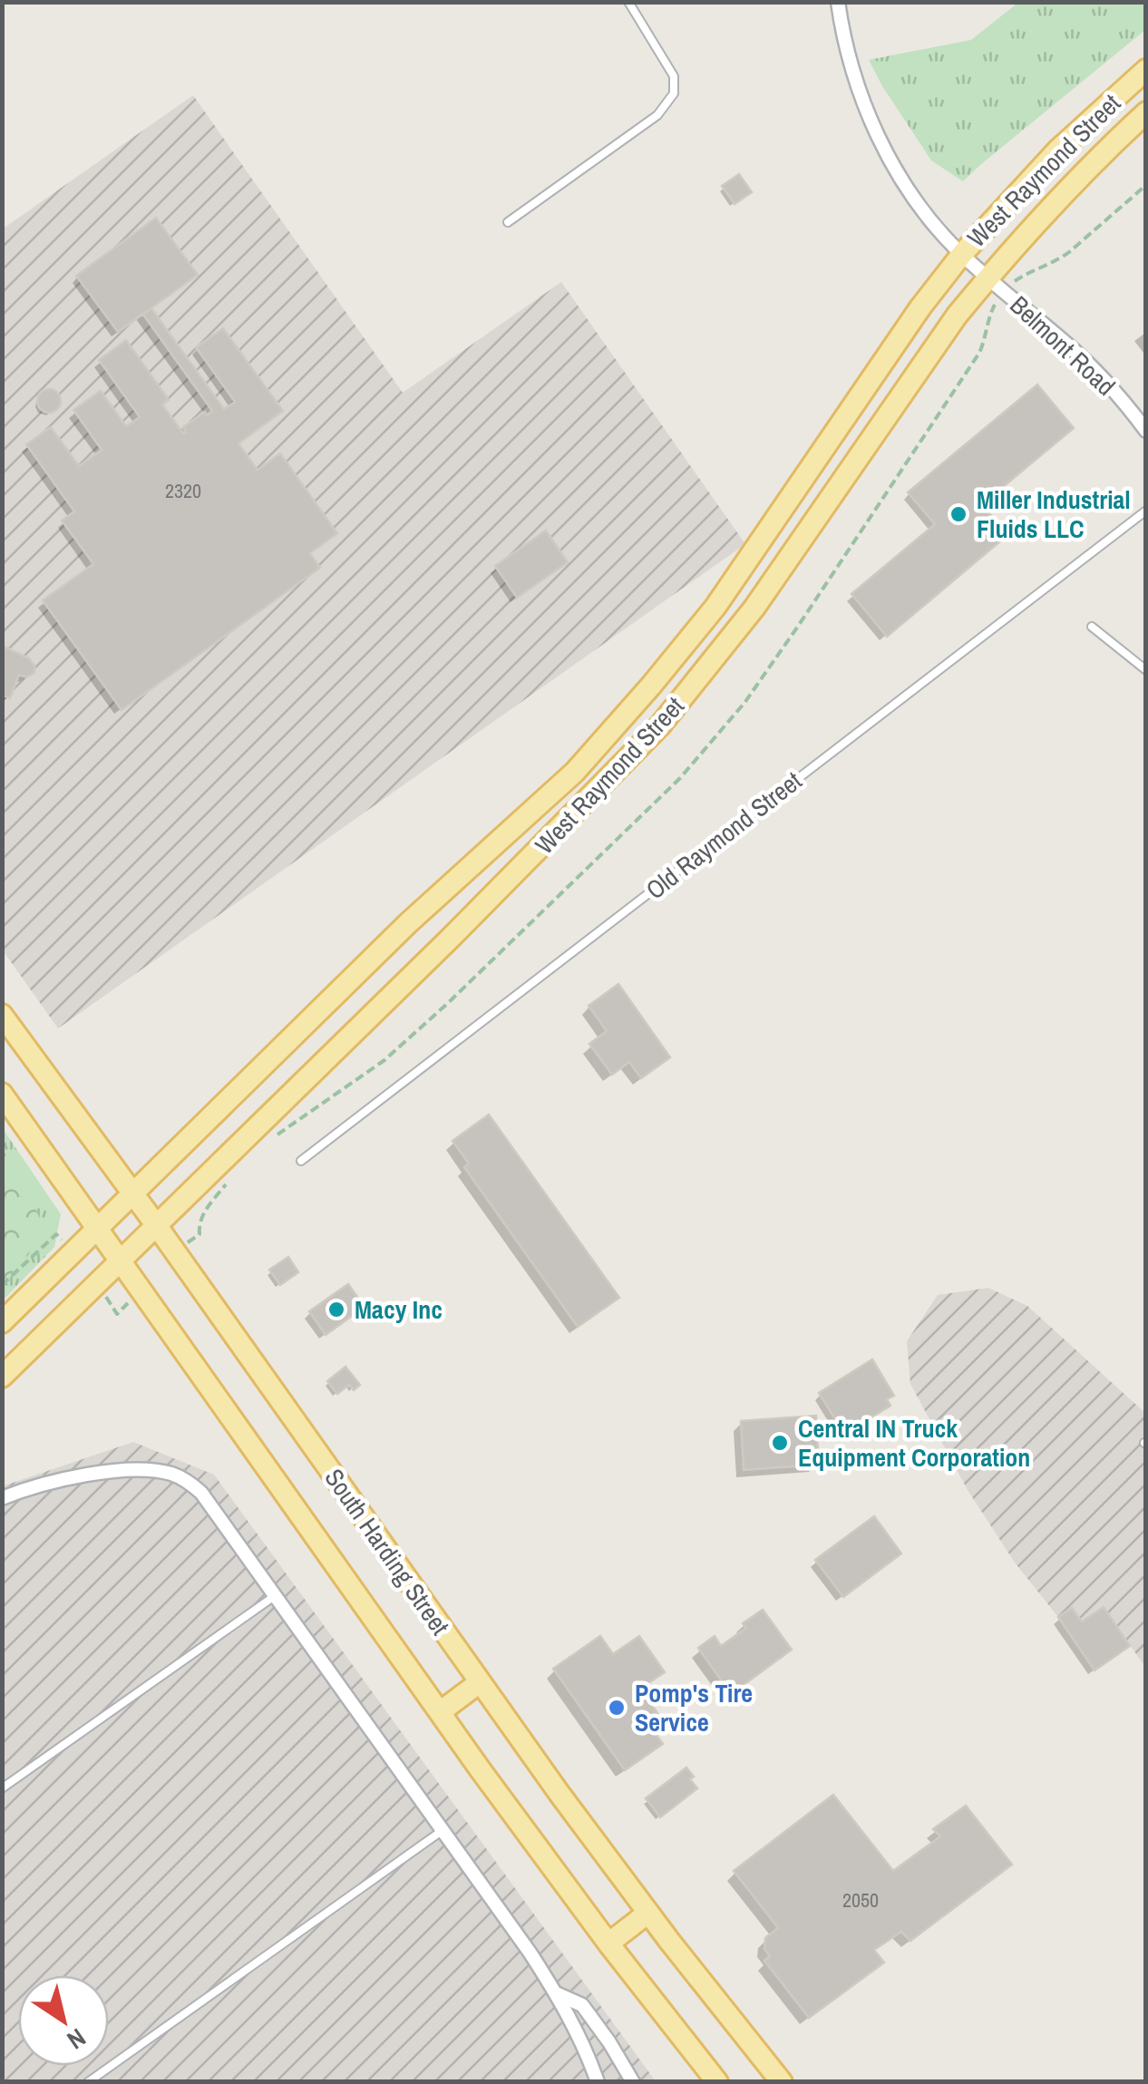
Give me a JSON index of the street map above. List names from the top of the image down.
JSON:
{
  "streets": {
    "main road": ["West Raymond Street", "South Harding Street"],
    "street": ["Belmont Road"],
    "lane": ["Old Raymond Street"]
  },
  "crossings": [
    ["West Raymond Street", "Belmont Road"],
    ["West Raymond Street", "South Harding Street"]
  ],
  "places": [
    "Miller Industrial Fluids LLC",
    "Macy Inc",
    "Central IN Truck Equipment Corporation",
    "Pomp's Tire Service"
  ],
  "house_numbers": ["2320", "2050"],
  "north": "bottom right"
}
